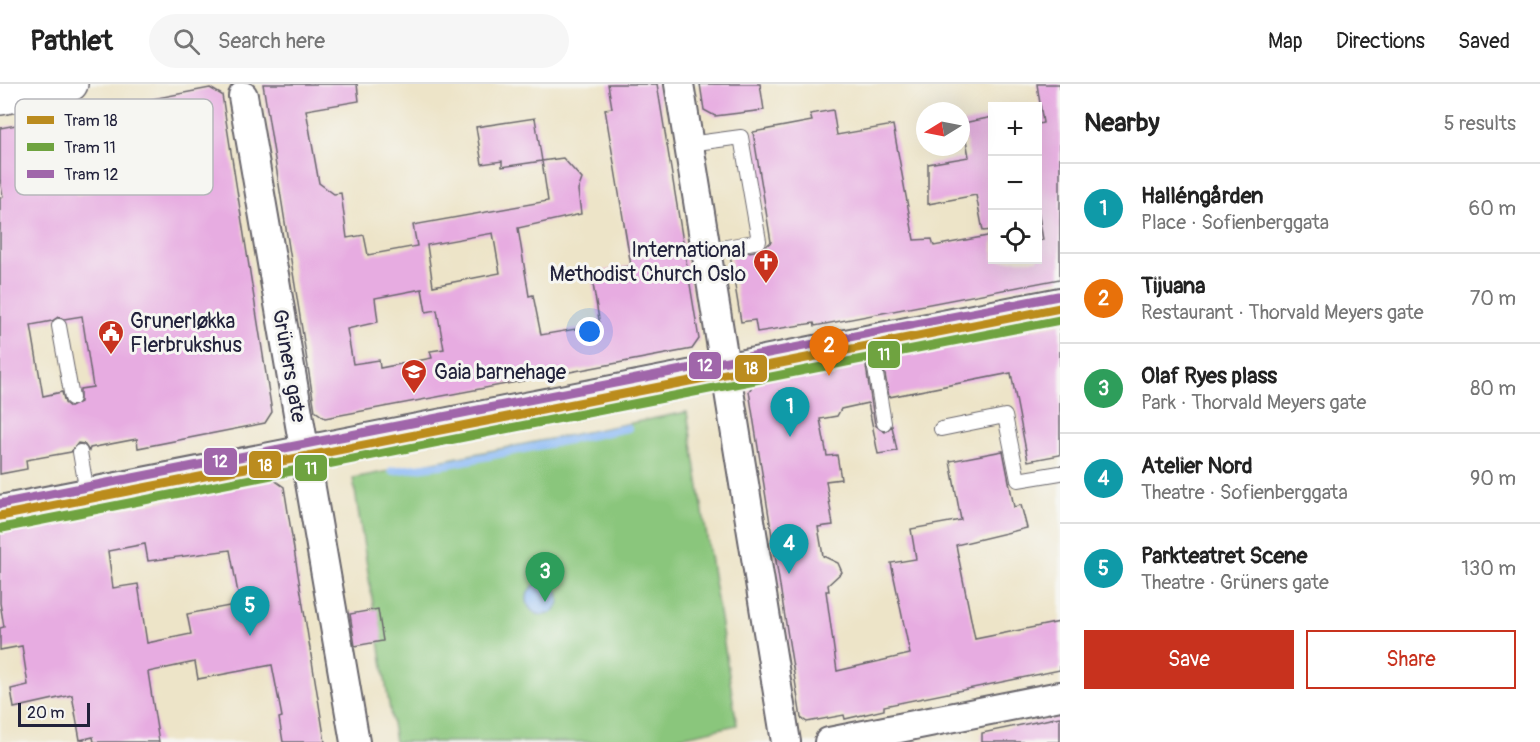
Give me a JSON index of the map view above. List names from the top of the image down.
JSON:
{
  "streets": {
    "street": ["Grüners gate"]
  },
  "places": {
    "church": ["International Methodist Church Oslo"],
    "public building": ["Grunerløkka Flerbrukshus"],
    "school or university": ["Gaia barnehage"]
  },
  "lines": ["tram line 12", "tram line 18", "tram line 11"],
  "legend": ["Tram 18", "Tram 11", "Tram 12"],
  "scale_bar": "20 m",
  "north": "left",
  "page": {
    "header": "Pathlet",
    "search": "Search here",
    "nav": ["Map", "Directions", "Saved"],
    "heading": ["Nearby", "5 results"],
    "map_buttons": ["+", "−"],
    "list": [
      {
        "mark": "1",
        "name": "Halléngården",
        "note": "Place · Sofienberggata",
        "value": "60 m"
      },
      {
        "mark": "2",
        "name": "Tijuana",
        "note": "Restaurant · Thorvald Meyers gate",
        "value": "70 m"
      },
      {
        "mark": "3",
        "name": "Olaf Ryes plass",
        "note": "Park · Thorvald Meyers gate",
        "value": "80 m"
      },
      {
        "mark": "4",
        "name": "Atelier Nord",
        "note": "Theatre · Sofienberggata",
        "value": "90 m"
      },
      {
        "mark": "5",
        "name": "Parkteatret Scene",
        "note": "Theatre · Grüners gate",
        "value": "130 m"
      }
    ],
    "pins": [
      "2",
      "1",
      "4",
      "3",
      "5"
    ],
    "buttons": ["Save", "Share"],
    "scale": "20 m"
  }
}
